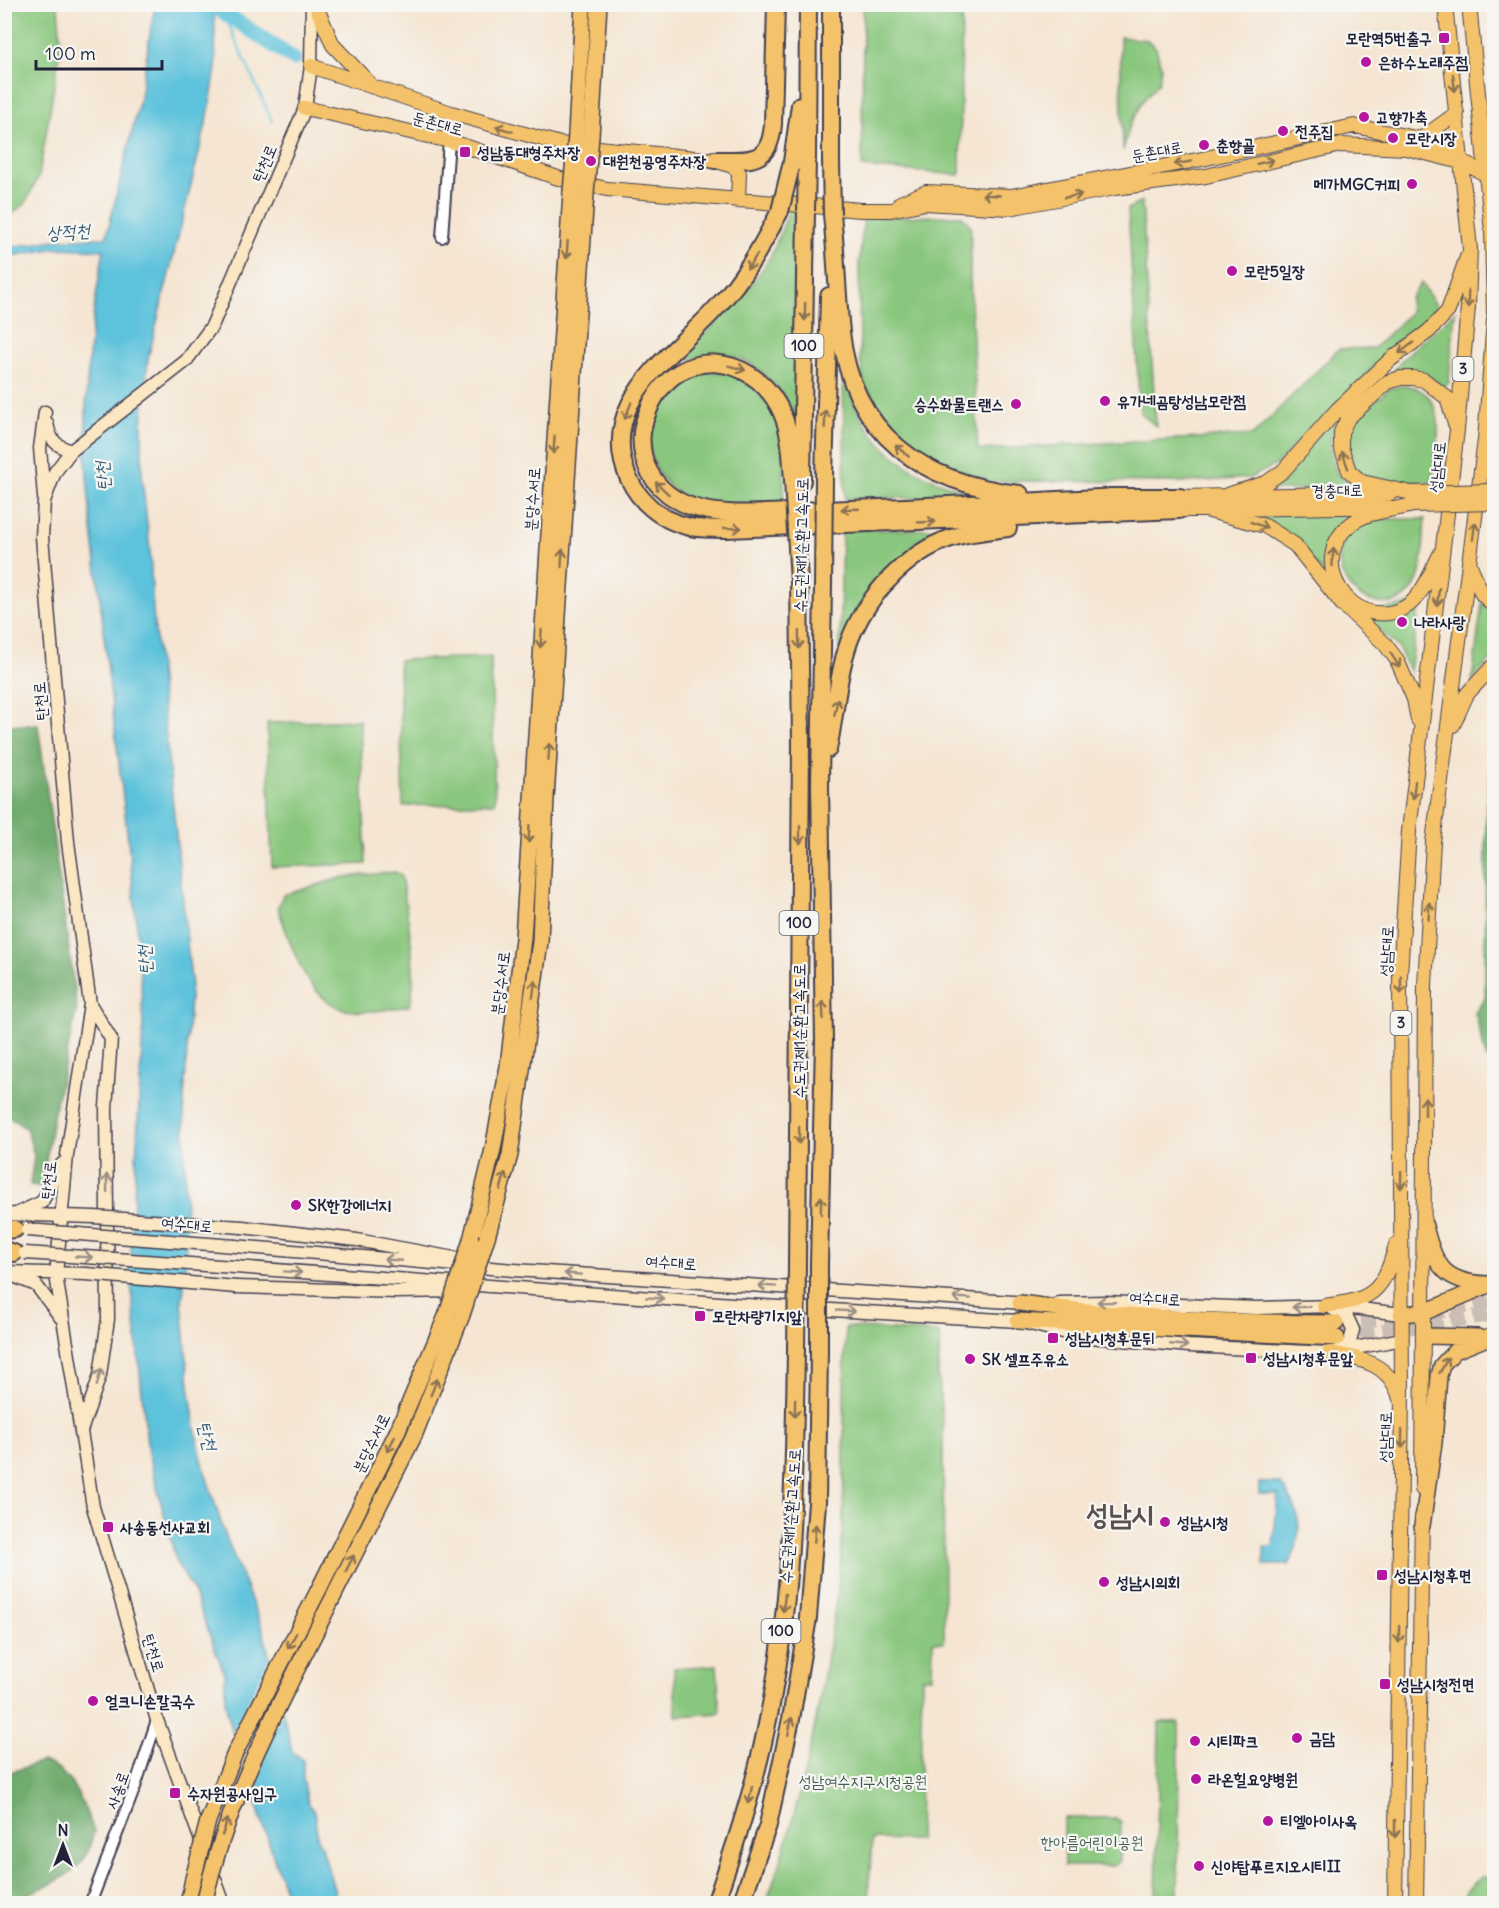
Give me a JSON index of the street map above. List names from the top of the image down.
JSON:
{
  "streets": {
    "highway": [
      "100",
      "분당수서로",
      "수도권제1순환고속도로",
      "여수대로"
    ],
    "main road": [
      "둔촌대로",
      "탄천로",
      "3",
      "성남대로",
      "경충대로"
    ],
    "street": ["사송로"]
  },
  "crossings": [
    ["둔촌대로", "탄천로"],
    ["둔촌대로", "성남대로"],
    ["탄천로", "사송로"]
  ],
  "districts": ["성남시"],
  "water": ["상적천", "탄천"],
  "parks": ["성남여수지구시청공원", "한아름어린이공원"],
  "places": {
    "transit": [
      "모란역5번출구",
      "성남동대형주차장",
      "모란차량기지앞",
      "성남시청후문뒤",
      "성남시청후문앞",
      "사송동선사교회",
      "성남시청후면",
      "성남시청전면",
      "수자원공사입구"
    ],
    "other": [
      "은하수노래주점",
      "고향가축",
      "전주집",
      "모란시장",
      "춘향골",
      "대원천공영주차장",
      "메가MGC커피",
      "모란5일장",
      "유가네곰탕성남모란점",
      "승수화물트랜스",
      "나라사랑",
      "SK한강에너지",
      "SK 셀프주유소",
      "성남시청",
      "성남시의회",
      "얼크니손칼국수",
      "금담",
      "시티파크",
      "라온힐요양병원",
      "티엘아이사옥",
      "신야탑푸르지오시티II"
    ]
  },
  "scale_bar": "100 m",
  "north": "top"
}
